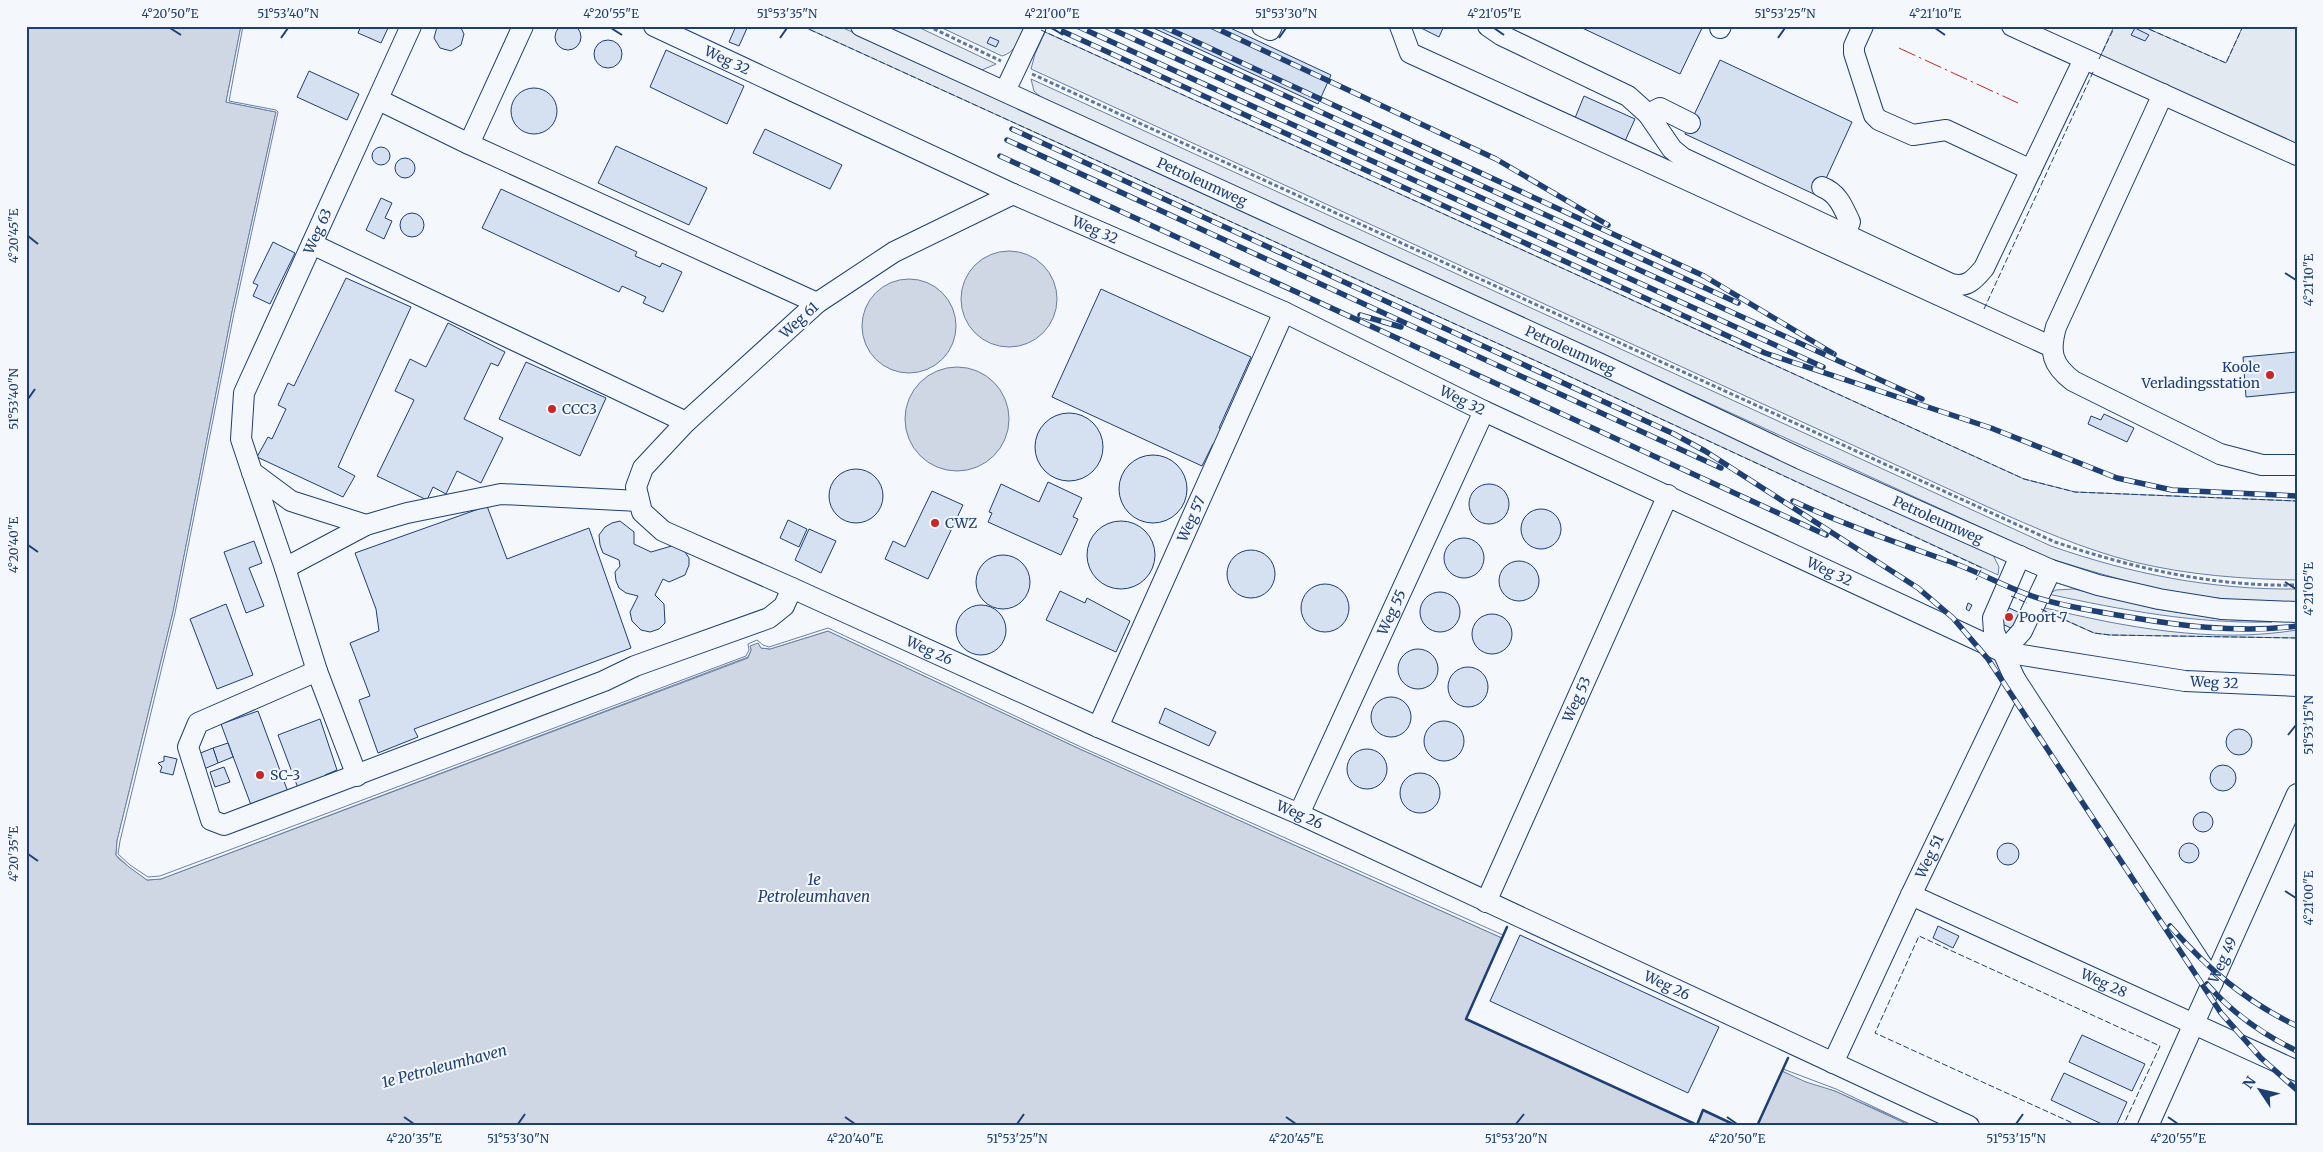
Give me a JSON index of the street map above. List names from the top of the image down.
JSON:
{
  "streets": {
    "street": [
      "Weg 32",
      "Petroleumweg",
      "Weg 63",
      "Weg 61",
      "Weg 57",
      "Weg 55",
      "Weg 26",
      "Weg 53",
      "Weg 51",
      "Weg 49",
      "Weg 28"
    ]
  },
  "crossings": [
    ["Weg 32", "Weg 61"],
    ["Weg 32", "Weg 57"],
    ["Weg 32", "Weg 55"],
    ["Weg 32", "Weg 53"],
    ["Weg 61", "Weg 26"],
    ["Weg 57", "Weg 26"],
    ["Weg 55", "Weg 26"],
    ["Weg 26", "Weg 53"],
    ["Weg 26", "Weg 51"],
    ["Weg 51", "Weg 28"],
    ["Weg 49", "Weg 28"]
  ],
  "water": ["1e Petroleumhaven"],
  "places": [
    "Koole Verladingsstation",
    "CCC3",
    "CWZ",
    "Poort 7",
    "SC-3"
  ],
  "north": "top left",
  "coordinates": [
    "4°20'50\"E",
    "51°53'40\"N",
    "4°20'55\"E",
    "51°53'35\"N",
    "4°21'00\"E",
    "51°53'30\"N",
    "4°21'05\"E",
    "51°53'25\"N",
    "4°21'10\"E",
    "4°20'45\"E",
    "4°20'40\"E",
    "51°53'15\"N",
    "4°20'35\"E",
    "51°53'20\"N"
  ]
}
